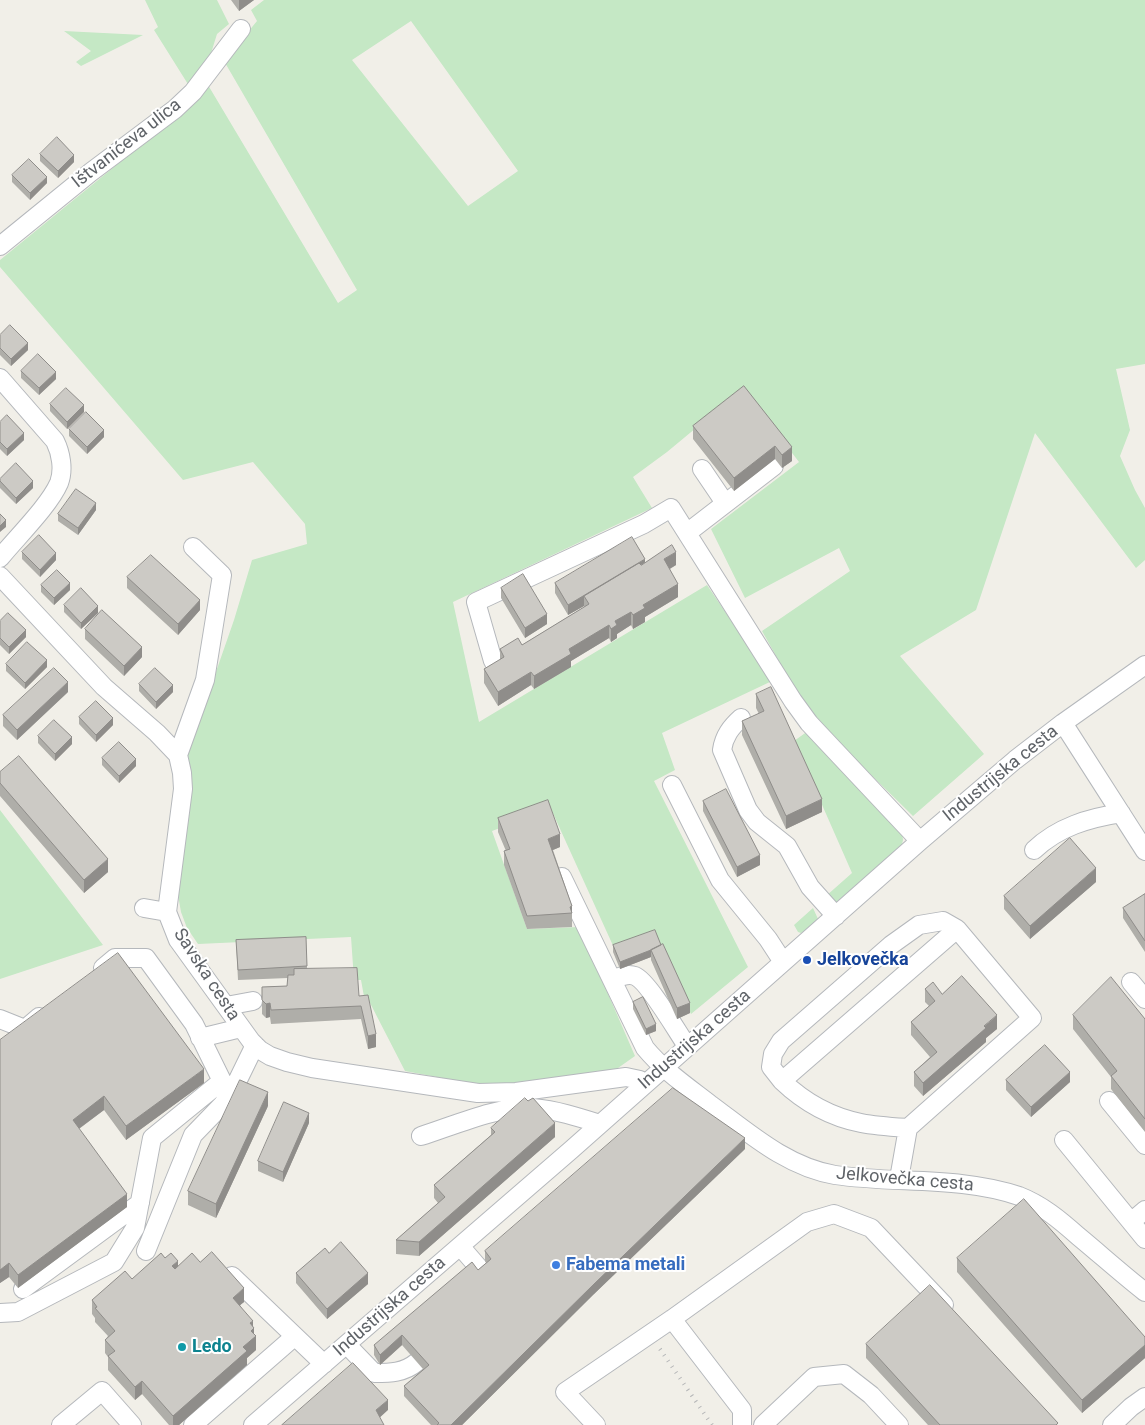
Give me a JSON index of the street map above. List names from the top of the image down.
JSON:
{
  "streets": {
    "street": [
      "Ištvanićeva ulica",
      "Industrijska cesta",
      "Savska cesta",
      "Jelkovečka cesta"
    ]
  },
  "crossings": [
    ["Industrijska cesta", "Savska cesta"],
    ["Industrijska cesta", "Jelkovečka cesta"]
  ],
  "places": ["Jelkovečka", "Fabema metali", "Ledo"]
}
